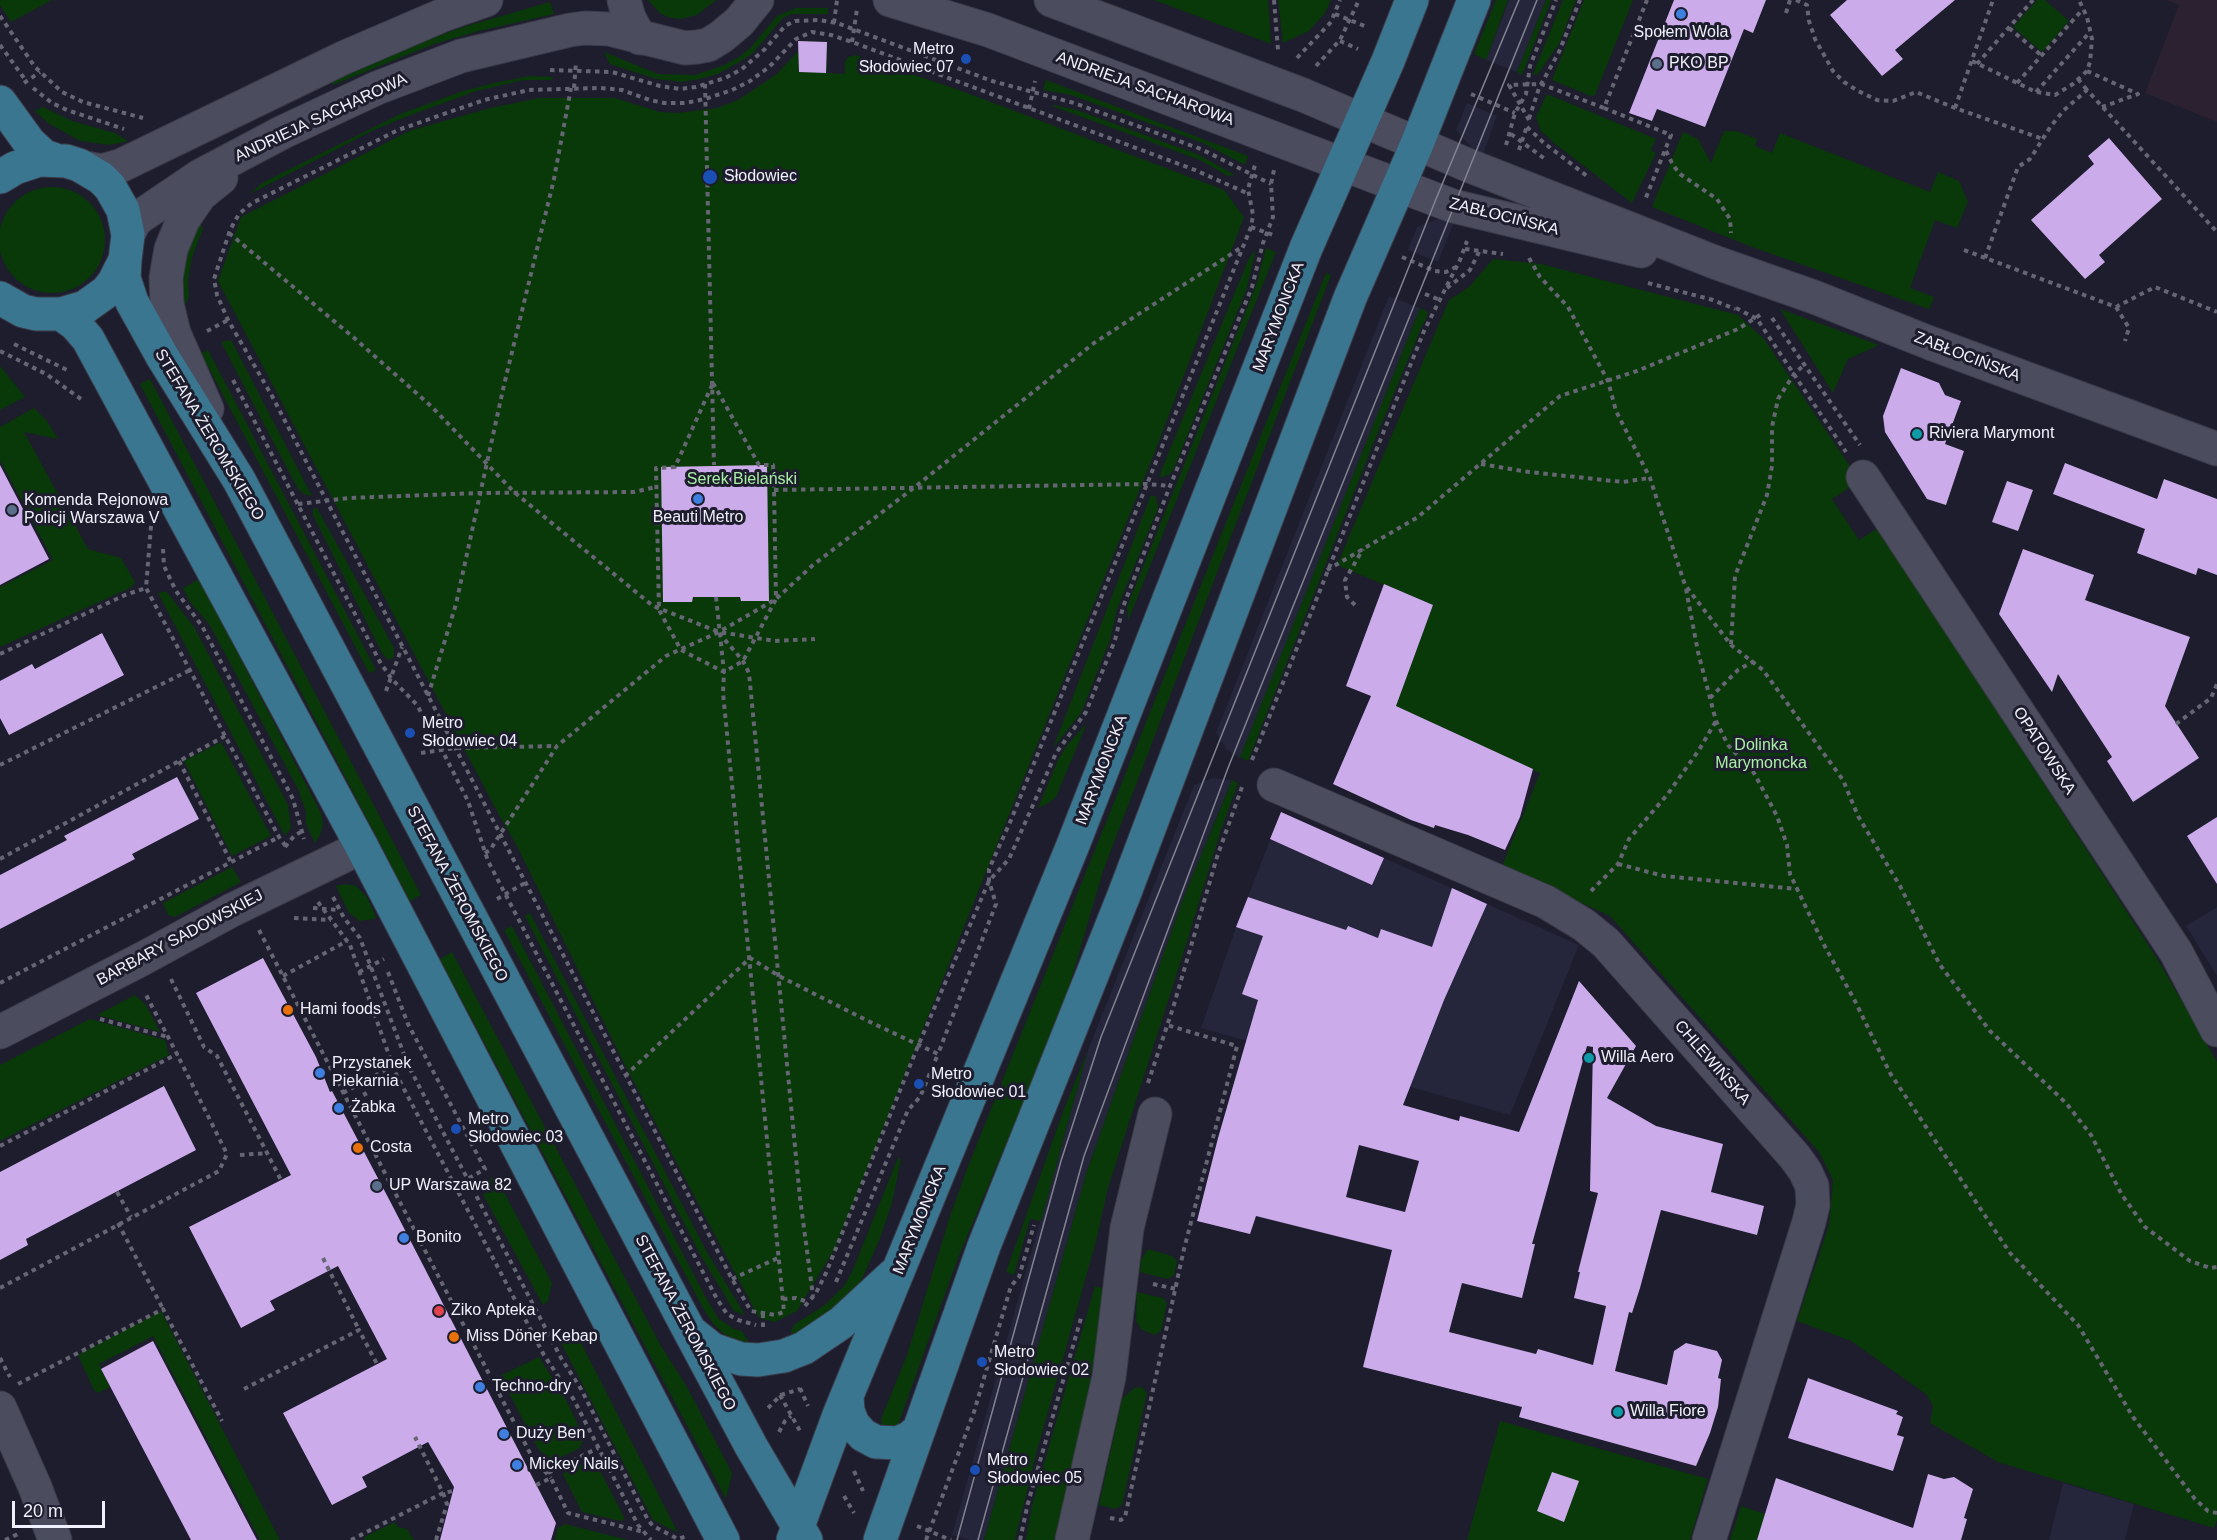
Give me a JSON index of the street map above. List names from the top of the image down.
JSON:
{
  "streets": {
    "main road": ["MARYMONCKA", "STEFANA ŻEROMSKIEGO"],
    "street": [
      "ANDRIEJA SACHAROWA",
      "ZABŁOCIŃSKA",
      "OPATOWSKA",
      "BARBARY SADOWSKIEJ",
      "CHLEWIŃSKA"
    ]
  },
  "crossings": [
    ["ANDRIEJA SACHAROWA", "ZABŁOCIŃSKA"],
    ["ANDRIEJA SACHAROWA", "MARYMONCKA"],
    ["ANDRIEJA SACHAROWA", "STEFANA ŻEROMSKIEGO"],
    ["MARYMONCKA", "STEFANA ŻEROMSKIEGO"]
  ],
  "parks": ["Serek Bielański", "Dolinka Marymoncka"],
  "places": [
    "Społem Wola",
    "Metro Słodowiec 07",
    "PKO BP",
    "Słodowiec",
    "Riviera Marymont",
    "Beauti Metro",
    "Komenda Rejonowa Policji Warszawa V",
    "Metro Słodowiec 04",
    "Hami foods",
    "Willa Aero",
    "Przystanek Piekarnia",
    "Metro Słodowiec 01",
    "Żabka",
    "Metro Słodowiec 03",
    "Costa",
    "UP Warszawa 82",
    "Bonito",
    "Ziko Apteka",
    "Miss Döner Kebap",
    "Metro Słodowiec 02",
    "Techno-dry",
    "Willa Fiore",
    "Duży Ben",
    "Mickey Nails",
    "Metro Słodowiec 05"
  ],
  "scale_bar": "20 m"
}
